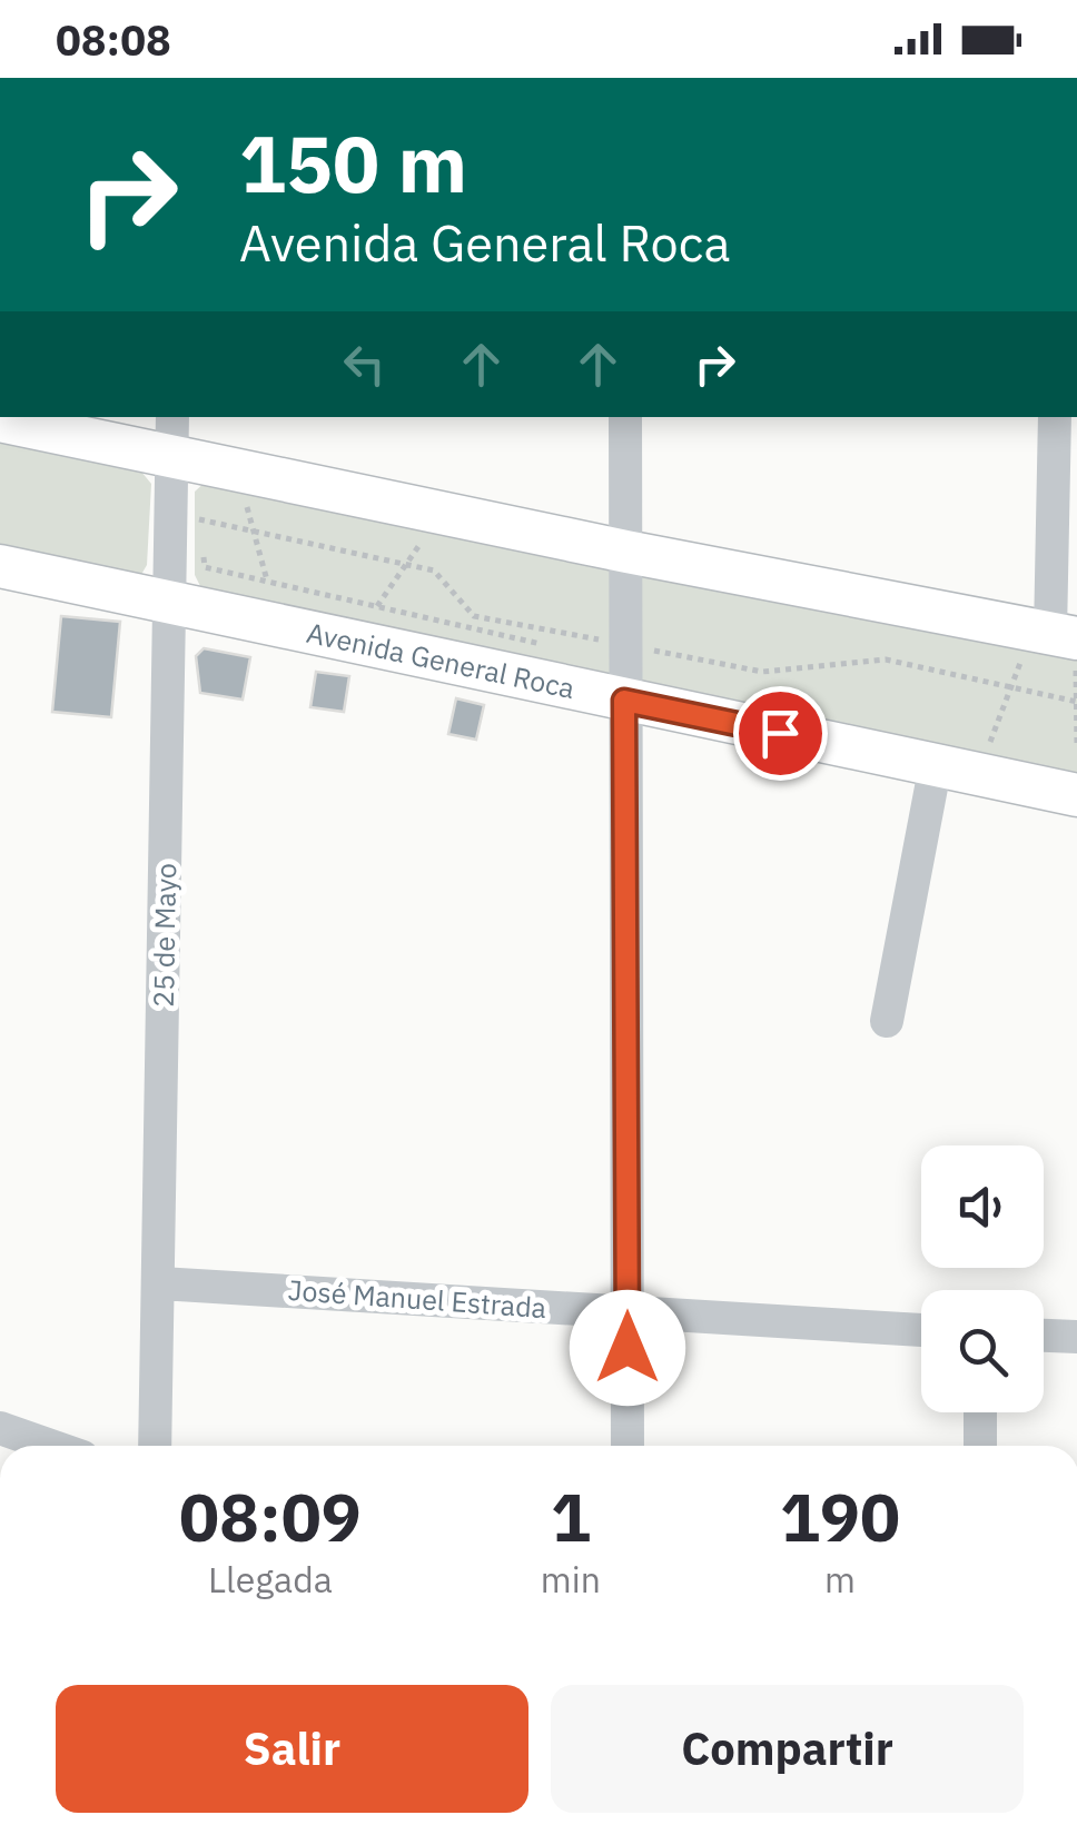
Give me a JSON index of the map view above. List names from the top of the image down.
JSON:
{
  "streets": {
    "main road": ["Avenida General Roca"],
    "street": ["25 de Mayo", "José Manuel Estrada"]
  },
  "crossings": [
    ["Avenida General Roca", "25 de Mayo"],
    ["25 de Mayo", "José Manuel Estrada"]
  ],
  "page": {
    "status": "08:08",
    "turn": ["150 m", "Avenida General Roca"],
    "eta": [
      "08:09",
      "Llegada",
      "1",
      "min",
      "190",
      "m"
    ],
    "buttons": ["Salir", "Compartir"]
  }
}
